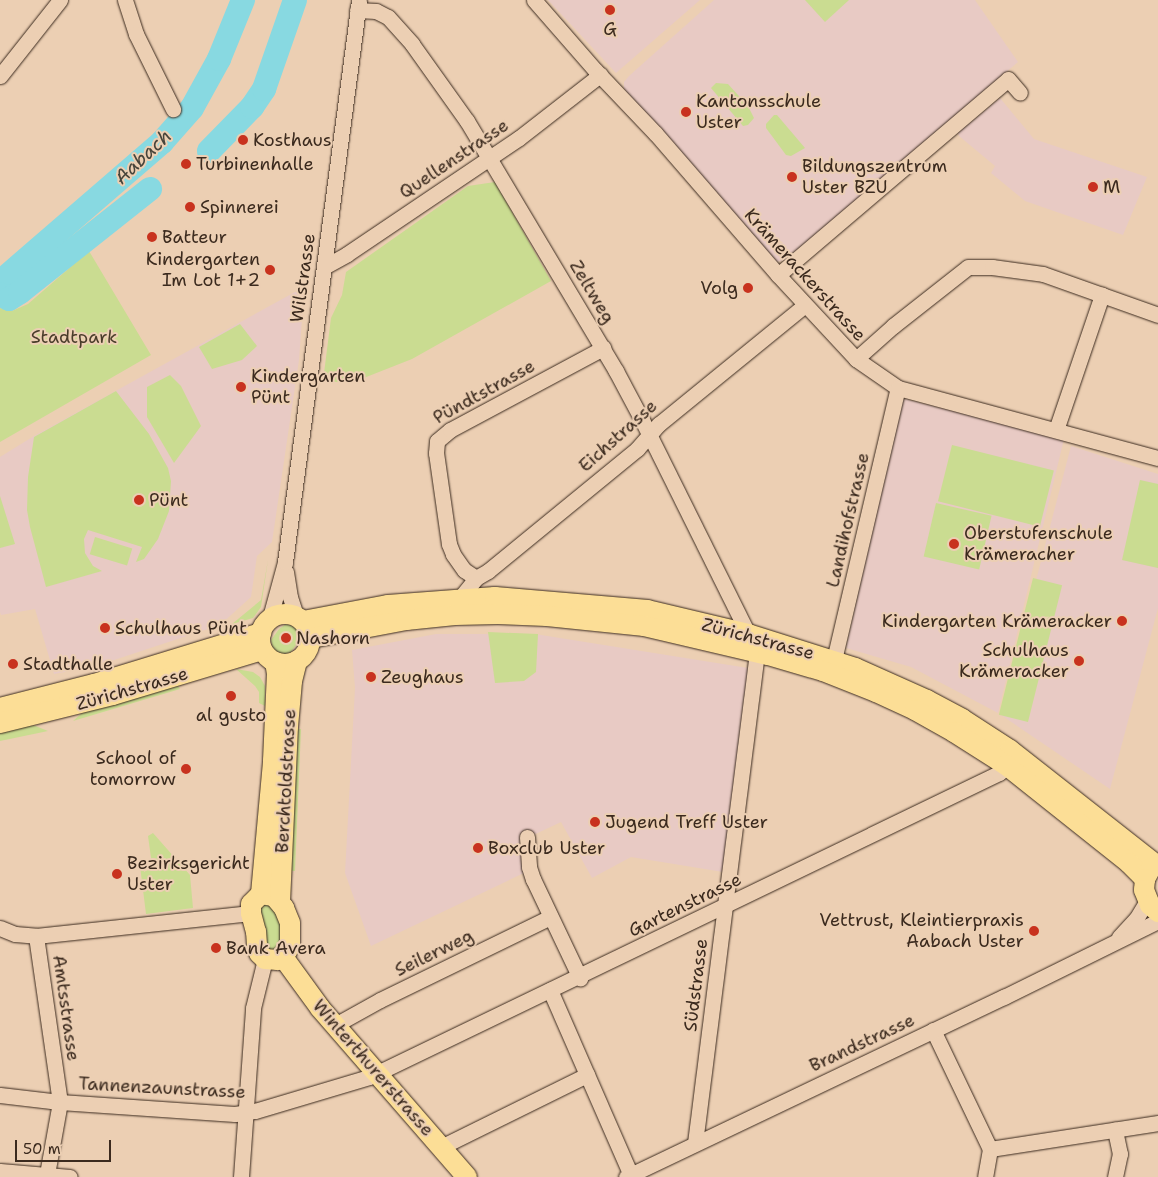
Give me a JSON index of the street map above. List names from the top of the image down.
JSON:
{
  "streets": {
    "main road": ["Zürichstrasse", "Berchtoldstrasse", "Winterthurerstrasse"],
    "street": [
      "Quellenstrasse",
      "Krämerackerstrasse",
      "Wilstrasse",
      "Zeltweg",
      "Pündtstrasse",
      "Eichstrasse",
      "Landihofstrasse",
      "Gartenstrasse",
      "Seilerweg",
      "Südstrasse",
      "Amtsstrasse",
      "Brandstrasse",
      "Tannenzaunstrasse"
    ]
  },
  "crossings": [
    ["Quellenstrasse", "Krämerackerstrasse"],
    ["Quellenstrasse", "Wilstrasse"],
    ["Quellenstrasse", "Zeltweg"],
    ["Krämerackerstrasse", "Eichstrasse"],
    ["Krämerackerstrasse", "Landihofstrasse"],
    ["Wilstrasse", "Zeltweg"],
    ["Wilstrasse", "Zürichstrasse"],
    ["Wilstrasse", "Berchtoldstrasse"],
    ["Zeltweg", "Pündtstrasse"],
    ["Zeltweg", "Eichstrasse"],
    ["Zeltweg", "Zürichstrasse"],
    ["Pündtstrasse", "Eichstrasse"],
    ["Pündtstrasse", "Zürichstrasse"],
    ["Eichstrasse", "Zürichstrasse"],
    ["Landihofstrasse", "Zürichstrasse"],
    ["Zürichstrasse", "Berchtoldstrasse"],
    ["Zürichstrasse", "Gartenstrasse"],
    ["Zürichstrasse", "Südstrasse"],
    ["Gartenstrasse", "Südstrasse"],
    ["Gartenstrasse", "Winterthurerstrasse"],
    ["Gartenstrasse", "Tannenzaunstrasse"],
    ["Seilerweg", "Winterthurerstrasse"],
    ["Südstrasse", "Brandstrasse"],
    ["Amtsstrasse", "Tannenzaunstrasse"],
    ["Winterthurerstrasse", "Tannenzaunstrasse"]
  ],
  "water": ["Aabach"],
  "parks": ["Stadtpark"],
  "places": [
    "G",
    "Kantonsschule Uster",
    "Kosthaus",
    "Turbinenhalle",
    "Bildungszentrum Uster BZU",
    "M",
    "Spinnerei",
    "Batteur",
    "Kindergarten Im Lot 1+2",
    "Volg",
    "Kindergarten Pünt",
    "Pünt",
    "Oberstufenschule Krämeracher",
    "Kindergarten Krämeracker",
    "Schulhaus Pünt",
    "Nashorn",
    "Schulhaus Krämeracker",
    "Stadthalle",
    "Zeughaus",
    "al gusto",
    "School of tomorrow",
    "Jugend Treff Uster",
    "Boxclub Uster",
    "Bezirksgericht Uster",
    "Vettrust, Kleintierpraxis Aabach Uster",
    "Bank Avera"
  ],
  "scale_bar": "50 m"
}
